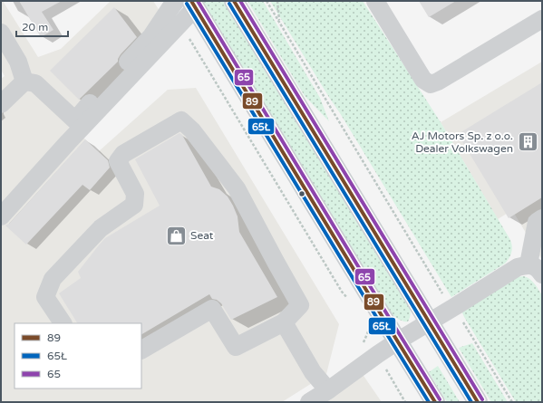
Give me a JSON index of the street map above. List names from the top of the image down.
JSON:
{
  "places": {
    "building": ["AJ Motors Sp. z o.o. Dealer Volkswagen"],
    "shop": ["Seat"]
  },
  "lines": ["transit line 89", "transit line 65", "transit line 65Ł"],
  "legend": ["89", "65Ł", "65"],
  "scale_bar": "20 m"
}
